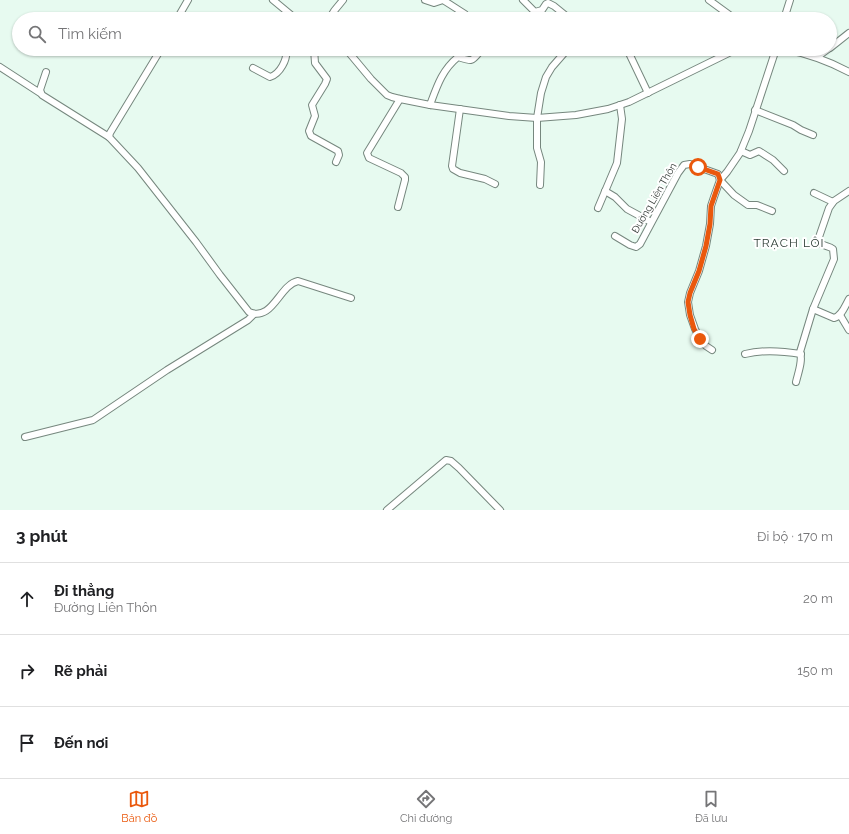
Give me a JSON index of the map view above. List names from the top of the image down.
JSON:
{
  "streets": {
    "street": ["Đường Liên Thôn"]
  },
  "districts": ["TRẠCH LÔI"],
  "page": {
    "search": "Tìm kiếm",
    "heading": ["3 phút", "Đi bộ · 170 m"],
    "list": [
      ["Đi thẳng", "Đường Liên Thôn", "20 m"],
      ["Rẽ phải", "150 m"],
      "Đến nơi"
    ],
    "nav": ["Bản đồ", "Chỉ đường", "Đã lưu"]
  }
}
